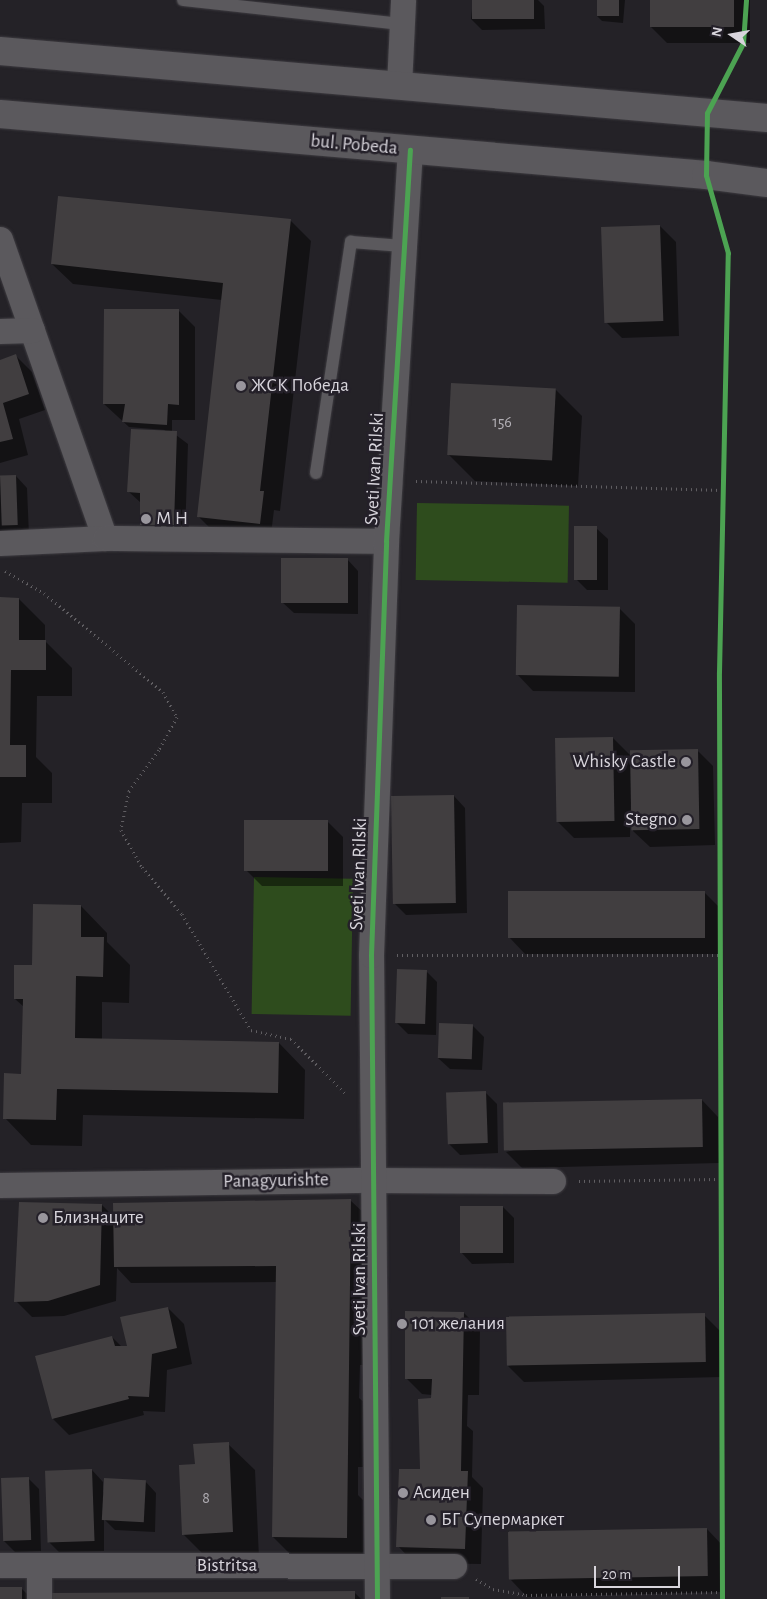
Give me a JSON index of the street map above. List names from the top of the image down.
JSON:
{
  "streets": {
    "main road": ["bul. Pobeda"],
    "street": ["Sveti Ivan Rilski", "Panagyurishte", "Bistritsa"]
  },
  "crossings": [
    ["bul. Pobeda", "Sveti Ivan Rilski"],
    ["Sveti Ivan Rilski", "Panagyurishte"],
    ["Sveti Ivan Rilski", "Bistritsa"]
  ],
  "places": [
    "ЖСК Победа",
    "М Н",
    "Whisky Castle",
    "Stegno",
    "Близнаците",
    "101 желания",
    "Асиден",
    "БГ Супермаркет"
  ],
  "house_numbers": ["156", "8"],
  "scale_bar": "20 m",
  "north": "left"
}
